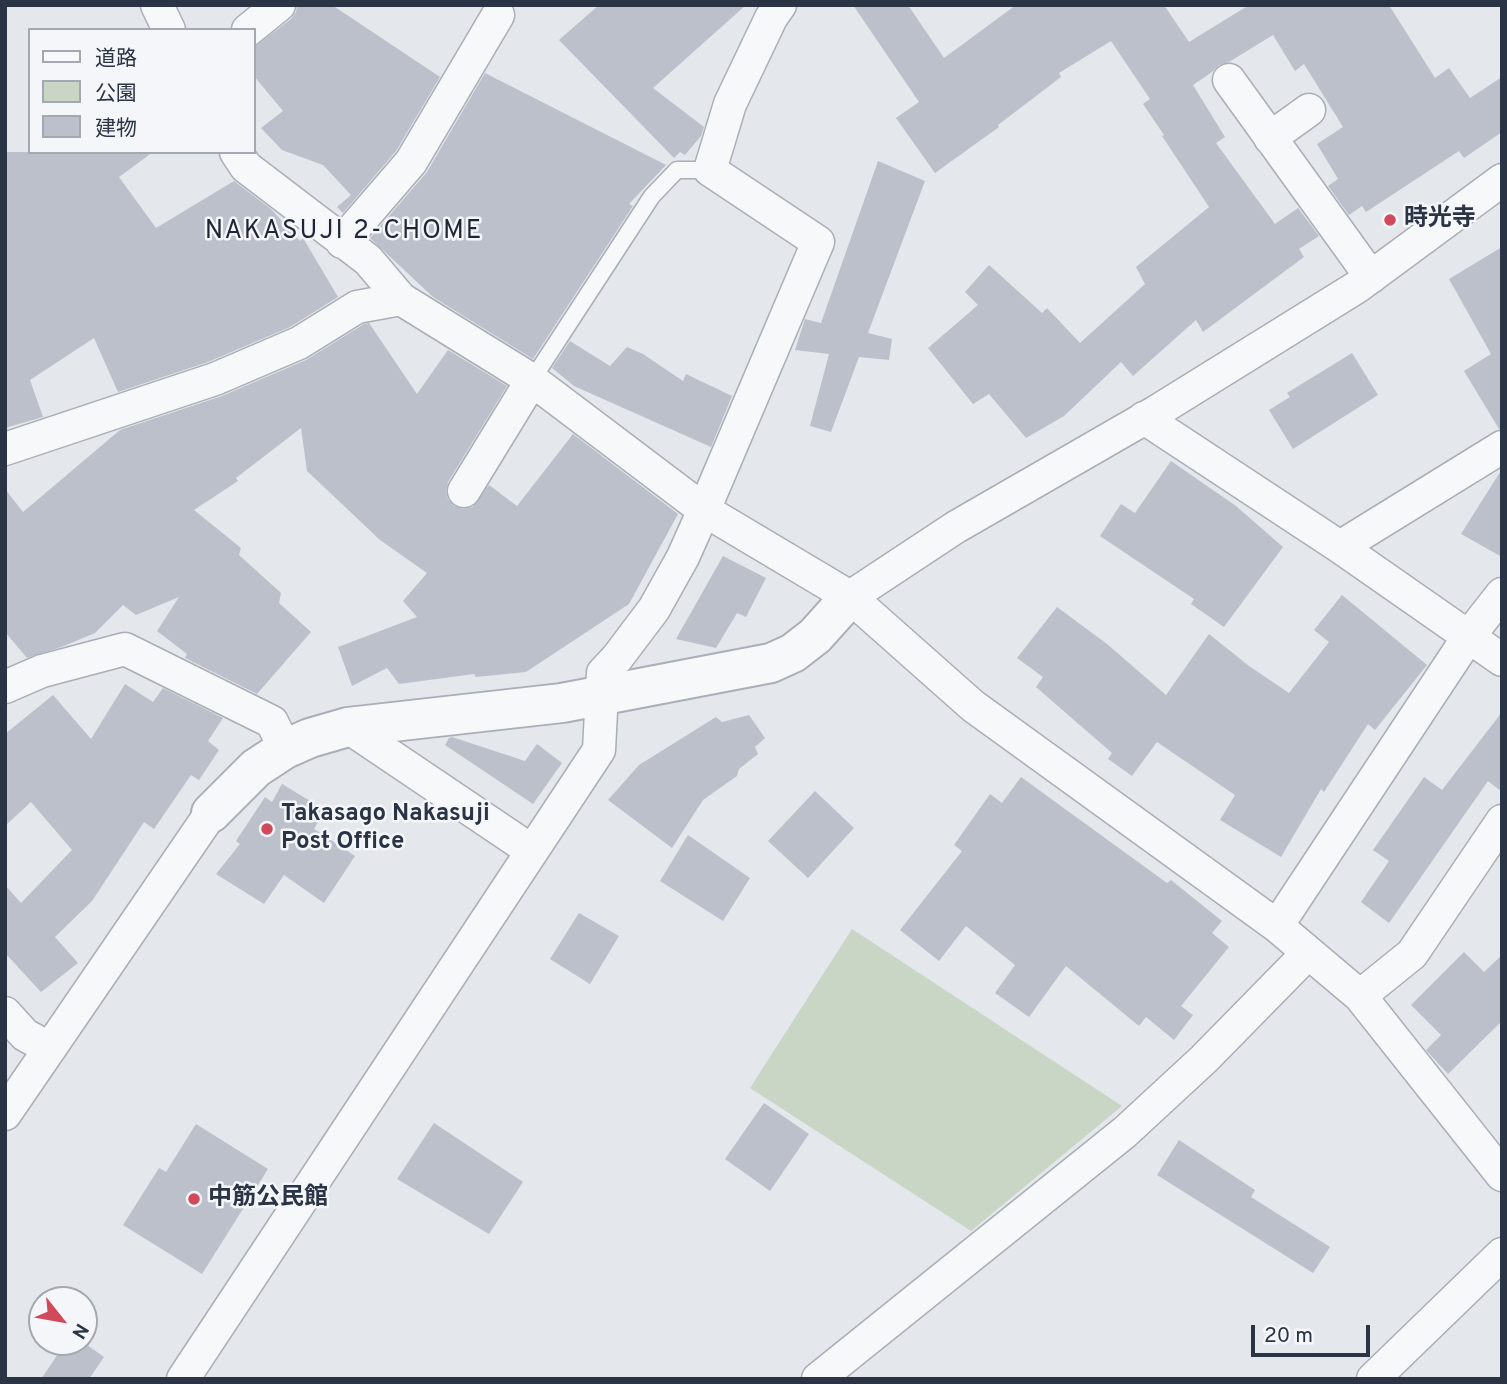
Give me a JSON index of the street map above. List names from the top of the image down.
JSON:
{
  "districts": ["NAKASUJI 2-CHOME"],
  "places": ["時光寺", "Takasago Nakasuji Post Office", "中筋公民館"],
  "legend": ["道路", "公園", "建物"],
  "scale_bar": "20 m",
  "north": "bottom right"
}
